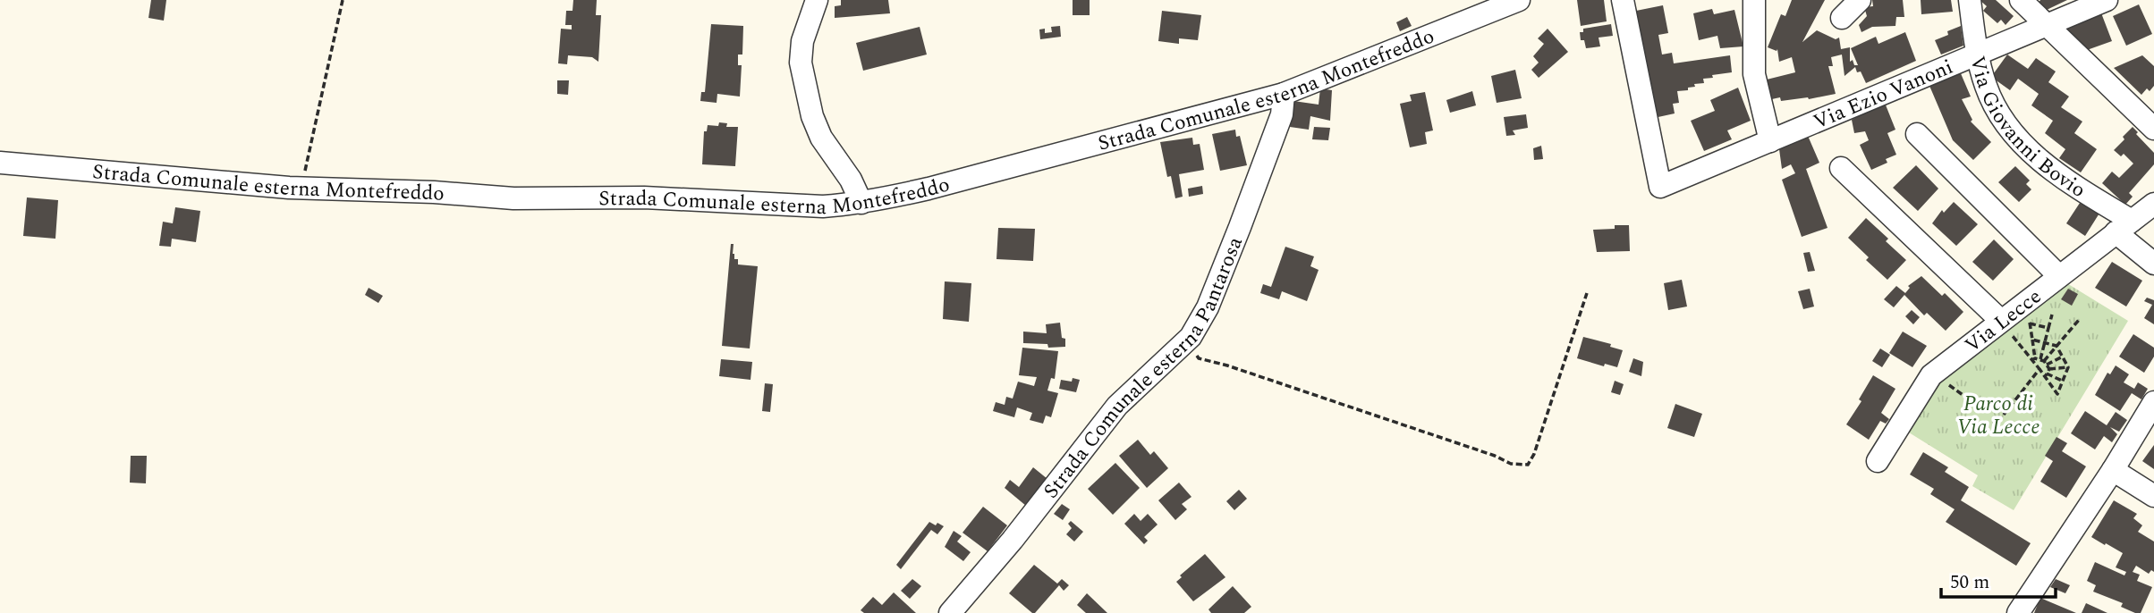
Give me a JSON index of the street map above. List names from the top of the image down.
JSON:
{
  "streets": {
    "street": [
      "Strada Comunale esterna Montefreddo",
      "Via Ezio Vanoni",
      "Via Giovanni Bovio",
      "Via Lecce",
      "Strada Comunale esterna Pantarosa"
    ]
  },
  "crossings": [
    ["Strada Comunale esterna Montefreddo", "Strada Comunale esterna Pantarosa"],
    ["Via Ezio Vanoni", "Via Giovanni Bovio"],
    ["Via Giovanni Bovio", "Via Lecce"]
  ],
  "parks": ["Parco di Via Lecce"],
  "scale_bar": "50 m"
}
